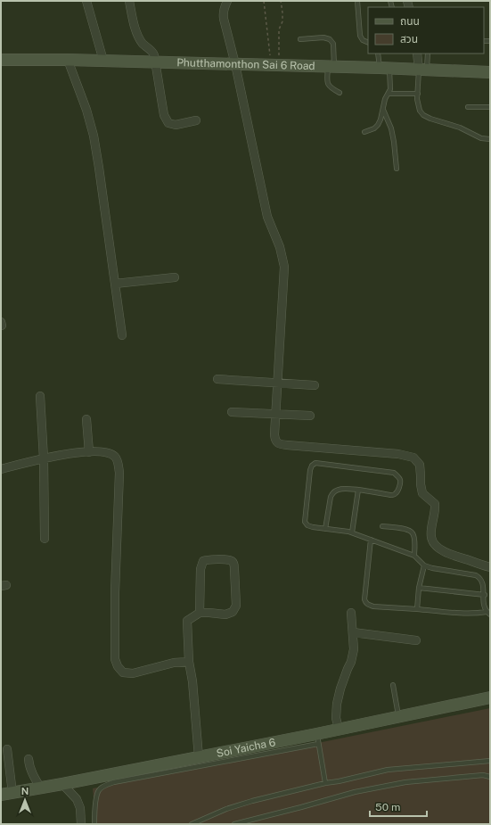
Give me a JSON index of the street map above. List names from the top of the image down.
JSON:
{
  "streets": {
    "street": ["Phutthamonthon Sai 6 Road", "Soi Yaicha 6"]
  },
  "legend": ["ถนน", "สวน"],
  "scale_bar": "50 m",
  "north": "top"
}
